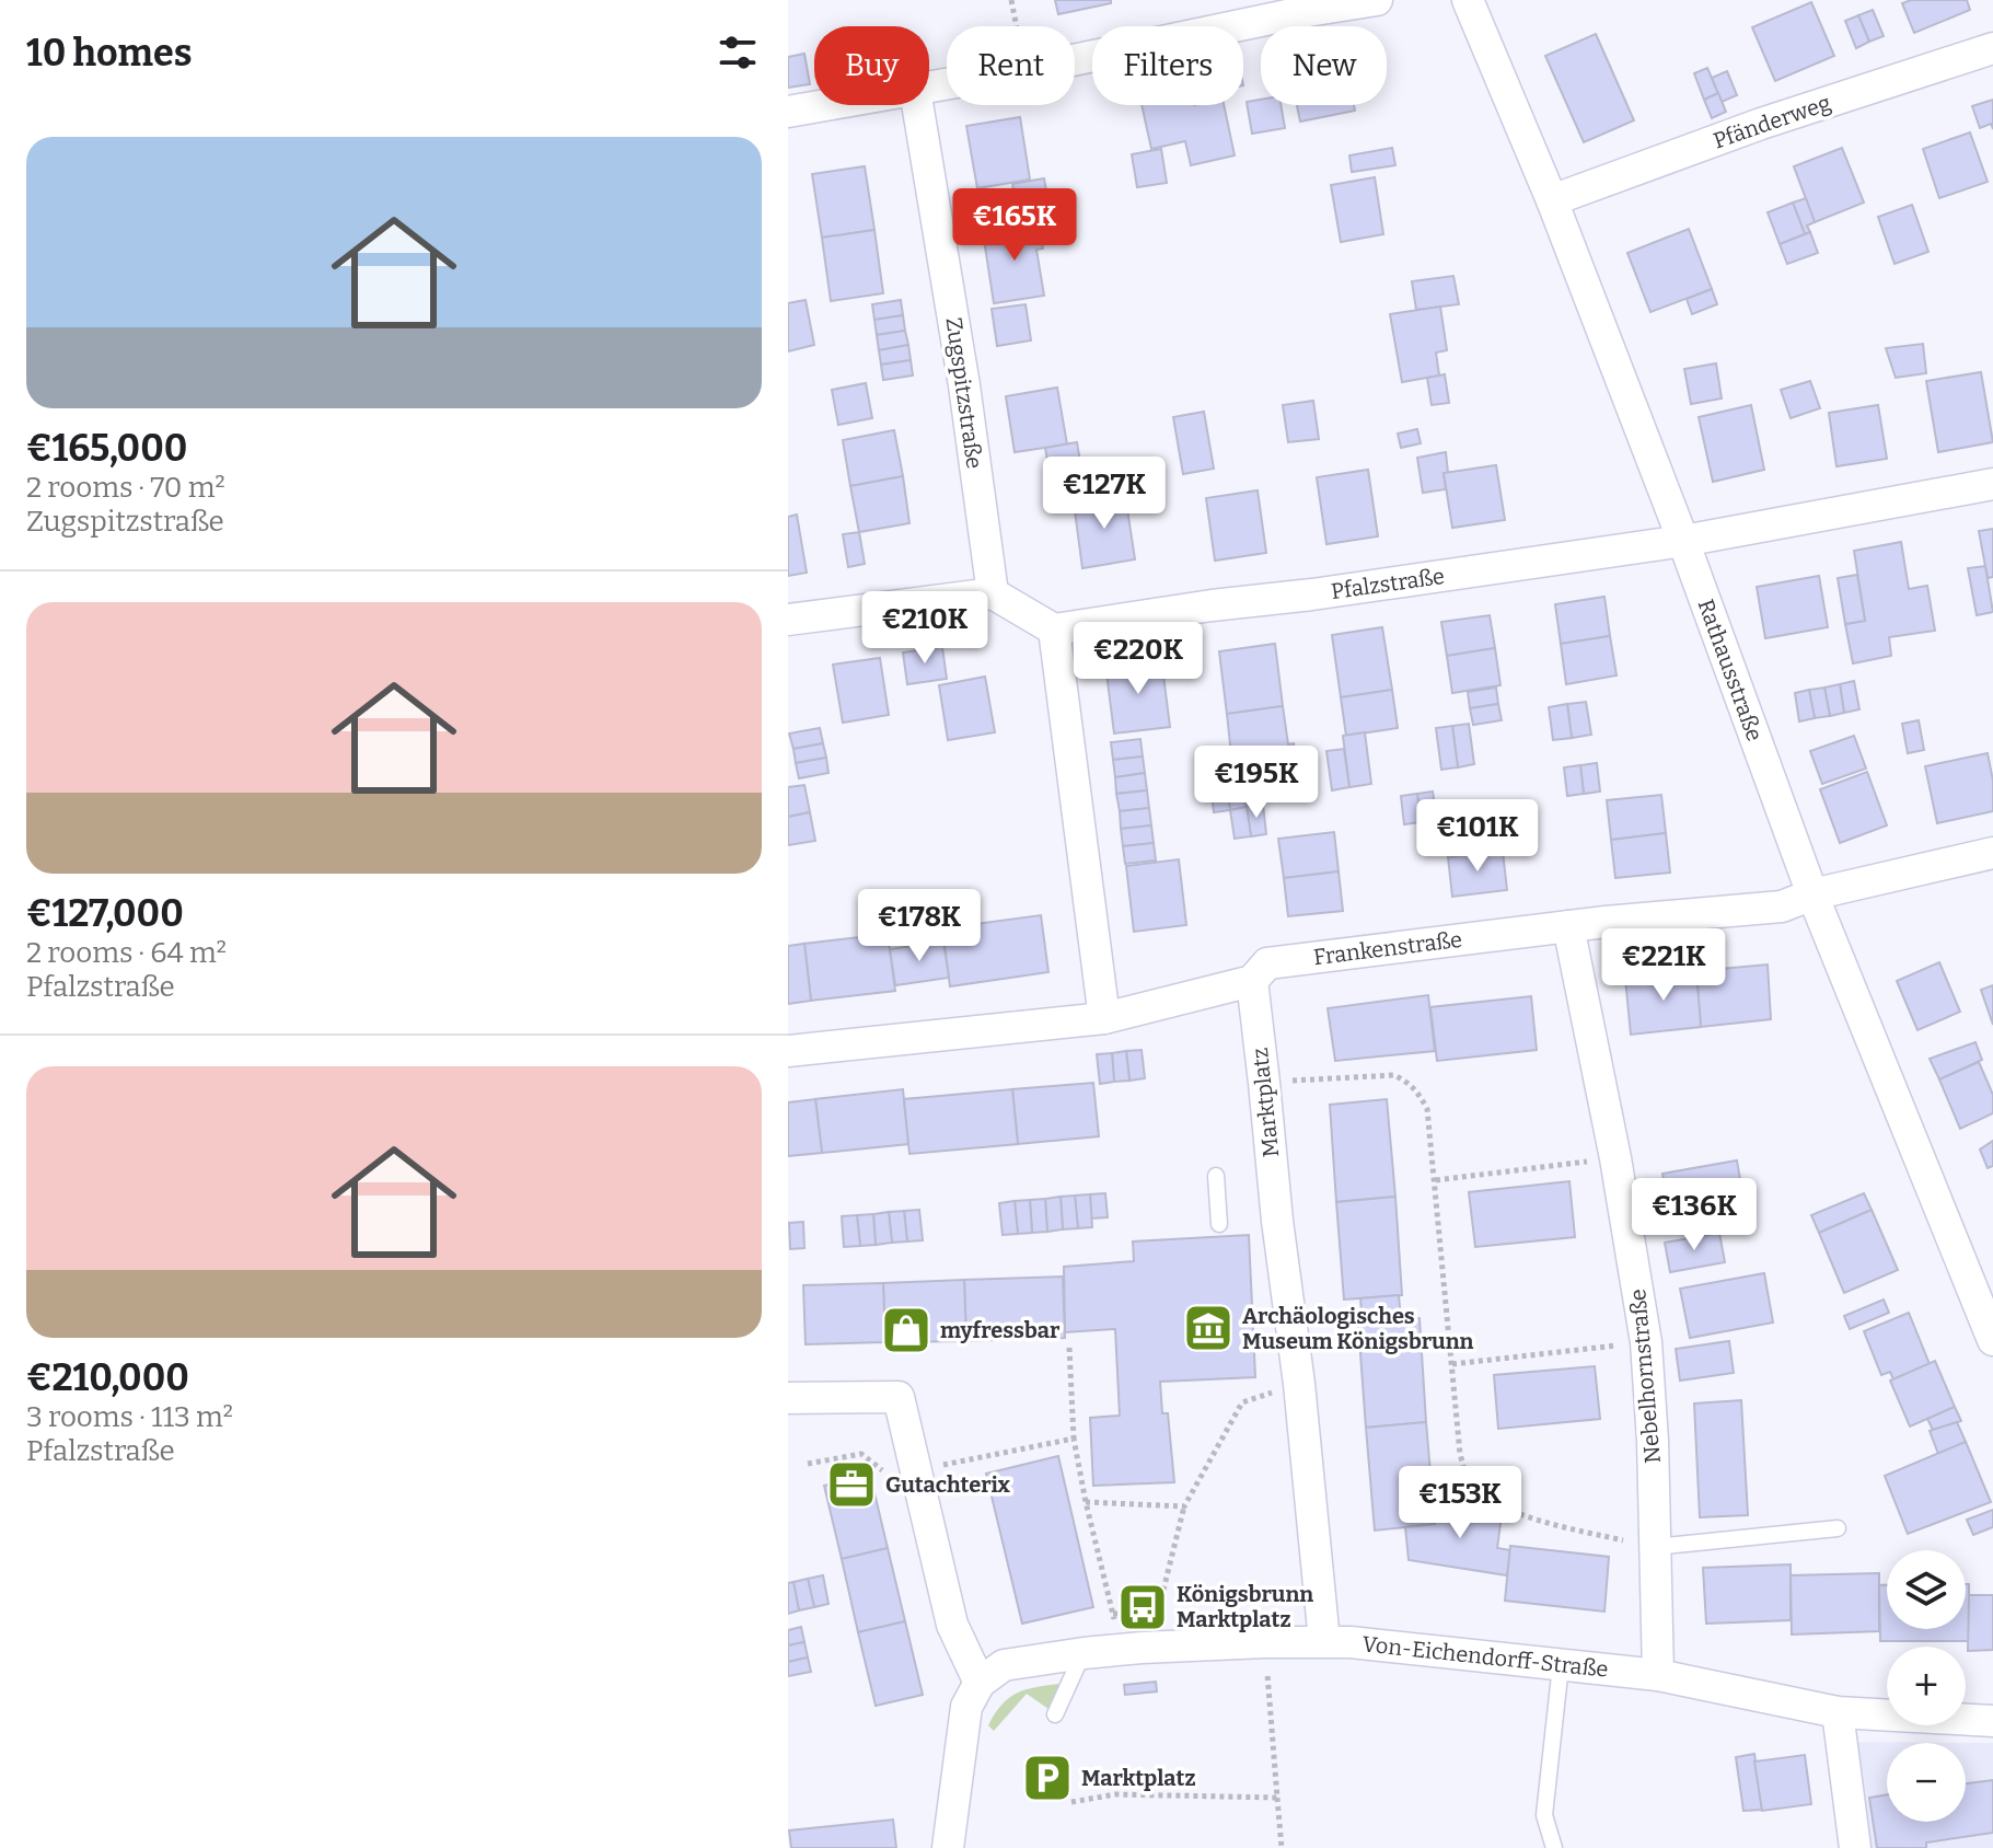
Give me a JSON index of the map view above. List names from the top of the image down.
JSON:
{
  "streets": {
    "street": [
      "Pfänderweg",
      "Zugspitzstraße",
      "Pfalzstraße",
      "Rathausstraße",
      "Frankenstraße",
      "Marktplatz",
      "Nebelhornstraße",
      "Von-Eichendorff-Straße"
    ]
  },
  "crossings": [
    ["Pfänderweg", "Rathausstraße"],
    ["Pfalzstraße", "Rathausstraße"],
    ["Rathausstraße", "Frankenstraße"],
    ["Frankenstraße", "Marktplatz"],
    ["Frankenstraße", "Nebelhornstraße"],
    ["Marktplatz", "Von-Eichendorff-Straße"],
    ["Nebelhornstraße", "Von-Eichendorff-Straße"]
  ],
  "places": {
    "museum": ["Archäologisches Museum Königsbrunn"],
    "shop": ["myfressbar"],
    "office": ["Gutachterix"],
    "bus stop": ["Königsbrunn Marktplatz"],
    "parking": ["Marktplatz"]
  },
  "page": {
    "heading": "10 homes",
    "chip": [
      "Buy",
      "Rent",
      "Filters",
      "New"
    ],
    "list": [
      {
        "name": "€165,000",
        "note": "2 rooms · 70 m² · Zugspitzstraße"
      },
      {
        "name": "€127,000",
        "note": "2 rooms · 64 m² · Pfalzstraße"
      },
      {
        "name": "€210,000",
        "note": "3 rooms · 113 m² · Pfalzstraße"
      }
    ],
    "price": [
      "€165K",
      "€127K",
      "€210K",
      "€220K",
      "€195K",
      "€101K",
      "€178K",
      "€221K",
      "€136K",
      "€153K"
    ],
    "map_buttons": ["+", "−"]
  }
}
